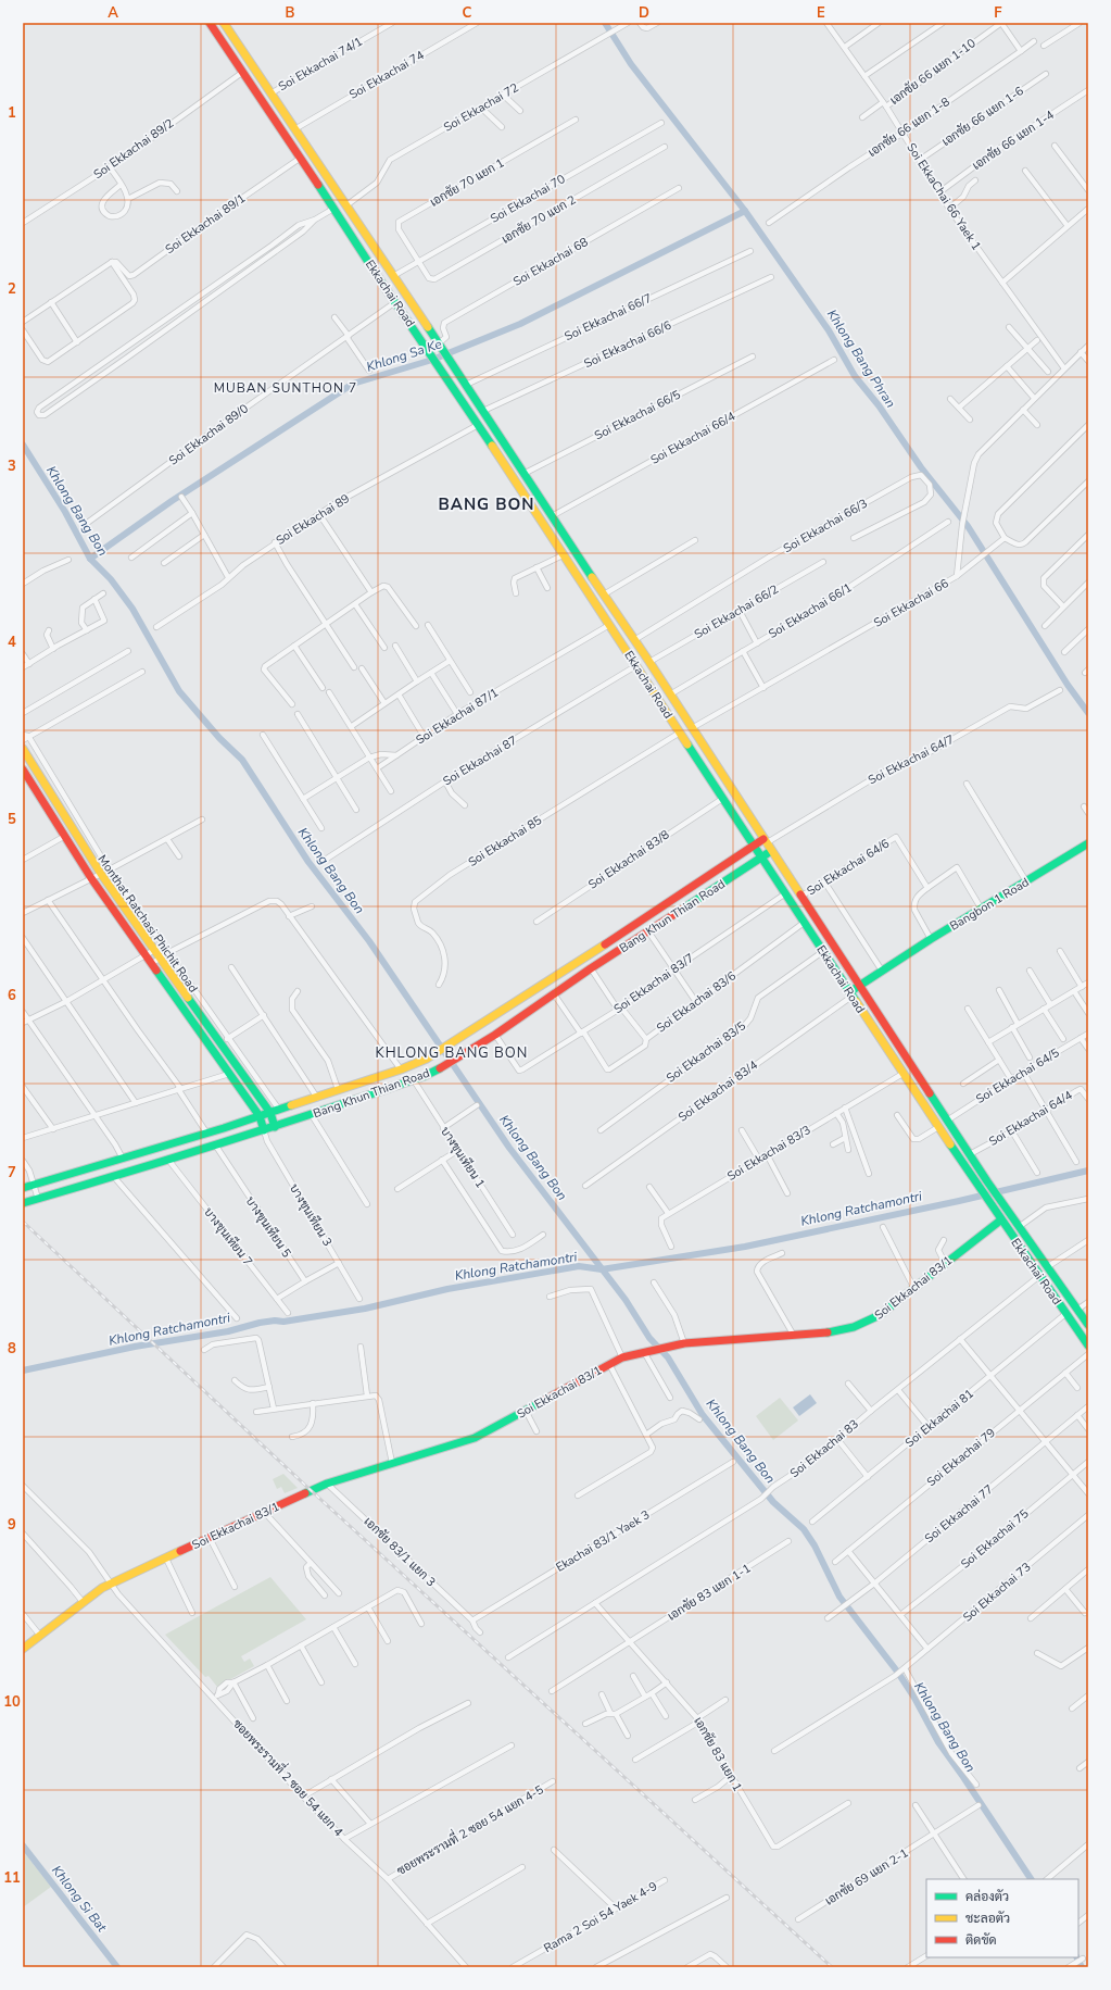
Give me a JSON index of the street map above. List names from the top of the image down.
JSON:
{
  "streets": {
    "main road": [
      "Ekkachai Road",
      "Bangbon 1 Road",
      "Bang Khun Thian Road",
      "Monthat Ratchasi Phichit Road",
      "Soi Ekkachai 83/1"
    ],
    "street": [
      "Soi Ekkachai 74/1",
      "เอกชัย 66 แยก 1-10",
      "Soi Ekkachai 74",
      "Soi Ekkachai 72",
      "เอกชัย 66 แยก 1-6",
      "เอกชัย 66 แยก 1-8",
      "เอกชัย 66 แยก 1-4",
      "Soi Ekkachai 89/2",
      "เอกชัย 70 แยก 1",
      "Soi EkkaChai 66 Yaek 1",
      "Soi Ekkachai 70",
      "เอกชัย 70 แยก 2",
      "Soi Ekkachai 89/1",
      "Soi Ekkachai 68",
      "Soi Ekkachai 66/7",
      "Soi Ekkachai 66/6",
      "Soi Ekkachai 66/5",
      "Soi Ekkachai 89/0",
      "Soi Ekkachai 66/4",
      "Soi Ekkachai 89",
      "Soi Ekkachai 66/3",
      "Soi Ekkachai 66",
      "Soi Ekkachai 66/1",
      "Soi Ekkachai 66/2",
      "Soi Ekkachai 87/1",
      "Soi Ekkachai 64/7",
      "Soi Ekkachai 87",
      "Soi Ekkachai 85",
      "Soi Ekkachai 83/8",
      "Soi Ekkachai 64/6",
      "Soi Ekkachai 83/7",
      "Soi Ekkachai 83/6",
      "Soi Ekkachai 83/5",
      "Soi Ekkachai 64/5",
      "Soi Ekkachai 83/4",
      "Soi Ekkachai 64/4",
      "Soi Ekkachai 83/3",
      "บางขุนเทียน 1",
      "บางขุนเทียน 3",
      "บางขุนเทียน 5",
      "บางขุนเทียน 7",
      "Soi Ekkachai 81",
      "Soi Ekkachai 83",
      "Soi Ekkachai 79",
      "Soi Ekkachai 77",
      "Soi Ekkachai 75",
      "Ekachai 83/1 Yaek 3",
      "เอกชัย 83/1 แยก 3",
      "เอกชัย 83 แยก 1-1",
      "Soi Ekkachai 73",
      "เอกชัย 83 แยก 1",
      "ซอยพระรามที่ 2 ซอย 54 แยก 4",
      "ซอยพระรามที่ 2 ซอย 54 แยก 4-5",
      "เอกชัย 69 แยก 2-1",
      "Rama 2 Soi 54 Yaek 4-9"
    ]
  },
  "crossings": [
    ["Soi Ekkachai 74/1", "Ekkachai Road"],
    ["เอกชัย 66 แยก 1-10", "Soi EkkaChai 66 Yaek 1"],
    ["Soi Ekkachai 74", "Ekkachai Road"],
    ["Soi Ekkachai 72", "Ekkachai Road"],
    ["เอกชัย 66 แยก 1-6", "Soi EkkaChai 66 Yaek 1"],
    ["เอกชัย 66 แยก 1-8", "Soi EkkaChai 66 Yaek 1"],
    ["เอกชัย 66 แยก 1-4", "Soi EkkaChai 66 Yaek 1"],
    ["Soi Ekkachai 89/2", "Ekkachai Road"],
    ["เอกชัย 70 แยก 1", "Soi Ekkachai 70"],
    ["เอกชัย 70 แยก 1", "เอกชัย 70 แยก 2"],
    ["Soi EkkaChai 66 Yaek 1", "Soi Ekkachai 66"],
    ["Soi Ekkachai 70", "เอกชัย 70 แยก 2"],
    ["Soi Ekkachai 70", "Ekkachai Road"],
    ["Soi Ekkachai 89/1", "Ekkachai Road"],
    ["Soi Ekkachai 68", "Ekkachai Road"],
    ["Ekkachai Road", "Soi Ekkachai 66/7"],
    ["Ekkachai Road", "Soi Ekkachai 66/6"],
    ["Ekkachai Road", "Soi Ekkachai 66/5"],
    ["Ekkachai Road", "Soi Ekkachai 89/0"],
    ["Ekkachai Road", "Soi Ekkachai 66/4"],
    ["Ekkachai Road", "Soi Ekkachai 89"],
    ["Ekkachai Road", "Soi Ekkachai 66/3"],
    ["Ekkachai Road", "Soi Ekkachai 66"],
    ["Ekkachai Road", "Soi Ekkachai 66/1"],
    ["Ekkachai Road", "Soi Ekkachai 66/2"],
    ["Ekkachai Road", "Soi Ekkachai 87/1"],
    ["Ekkachai Road", "Soi Ekkachai 64/7"],
    ["Ekkachai Road", "Soi Ekkachai 87"],
    ["Ekkachai Road", "Soi Ekkachai 85"],
    ["Ekkachai Road", "Soi Ekkachai 83/8"],
    ["Ekkachai Road", "Soi Ekkachai 64/6"],
    ["Ekkachai Road", "Bangbon 1 Road"],
    ["Ekkachai Road", "Bang Khun Thian Road"],
    ["Ekkachai Road", "Soi Ekkachai 83/7"],
    ["Ekkachai Road", "Soi Ekkachai 83/6"],
    ["Ekkachai Road", "Soi Ekkachai 83/5"],
    ["Ekkachai Road", "Soi Ekkachai 64/5"],
    ["Ekkachai Road", "Soi Ekkachai 83/4"],
    ["Ekkachai Road", "Soi Ekkachai 64/4"],
    ["Ekkachai Road", "Soi Ekkachai 83/3"],
    ["Ekkachai Road", "Soi Ekkachai 83/1"],
    ["Ekkachai Road", "Soi Ekkachai 81"],
    ["Ekkachai Road", "Soi Ekkachai 83"],
    ["Soi Ekkachai 64/7", "Bang Khun Thian Road"],
    ["Bangbon 1 Road", "Soi Ekkachai 83/4"],
    ["Bang Khun Thian Road", "Monthat Ratchasi Phichit Road"],
    ["Bang Khun Thian Road", "Soi Ekkachai 83/7"],
    ["Bang Khun Thian Road", "บางขุนเทียน 1"],
    ["Bang Khun Thian Road", "บางขุนเทียน 3"],
    ["Bang Khun Thian Road", "บางขุนเทียน 5"],
    ["Bang Khun Thian Road", "บางขุนเทียน 7"],
    ["Monthat Ratchasi Phichit Road", "บางขุนเทียน 3"],
    ["Soi Ekkachai 83/7", "Soi Ekkachai 83/6"],
    ["Soi Ekkachai 83/1", "เอกชัย 83/1 แยก 3"],
    ["Soi Ekkachai 83/1", "ซอยพระรามที่ 2 ซอย 54 แยก 4"],
    ["Soi Ekkachai 83", "เอกชัย 83 แยก 1"],
    ["Ekachai 83/1 Yaek 3", "เอกชัย 83/1 แยก 3"],
    ["เอกชัย 83 แยก 1-1", "เอกชัย 83 แยก 1"],
    ["ซอยพระรามที่ 2 ซอย 54 แยก 4", "ซอยพระรามที่ 2 ซอย 54 แยก 4-5"]
  ],
  "districts": ["MUBAN SUNTHON 7", "BANG BON", "KHLONG BANG BON"],
  "water": [
    "Khlong Sa Ke",
    "Khlong Bang Phran",
    "Khlong Bang Bon",
    "Khlong Ratchamontri",
    "Khlong Si Bat"
  ],
  "legend": ["คล่องตัว", "ชะลอตัว", "ติดขัด"],
  "grid": {
    "columns": [
      "A",
      "B",
      "C",
      "D",
      "E",
      "F"
    ],
    "rows": [
      "1",
      "2",
      "3",
      "4",
      "5",
      "6",
      "7",
      "8",
      "9",
      "10",
      "11"
    ]
  }
}
